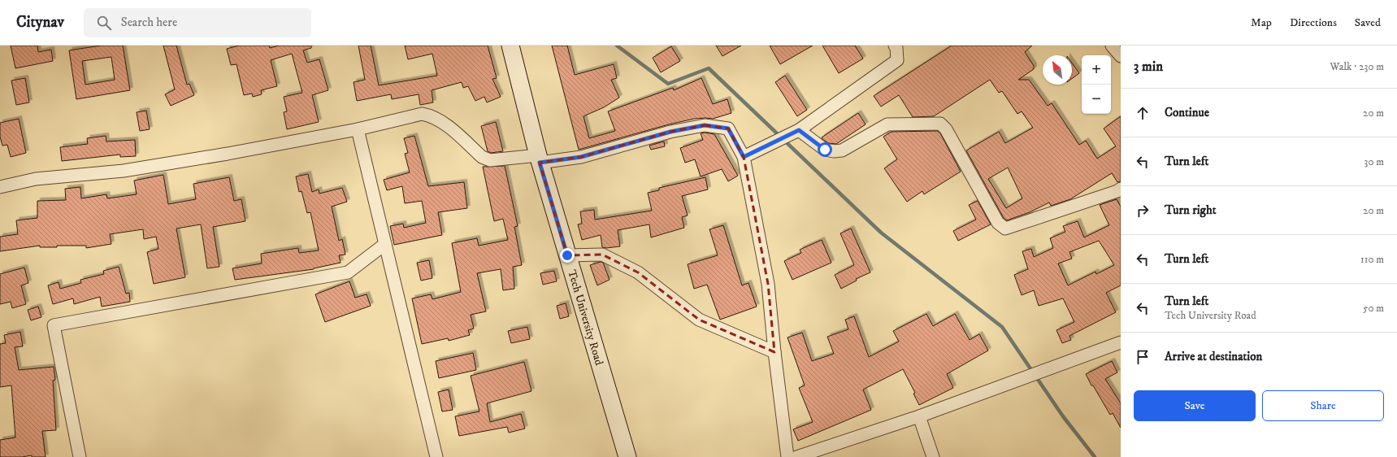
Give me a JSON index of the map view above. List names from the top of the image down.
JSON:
{
  "streets": {
    "street": ["Tech University Road"]
  },
  "north": "top left",
  "page": {
    "header": "Citynav",
    "search": "Search here",
    "nav": ["Map", "Directions", "Saved"],
    "heading": ["3 min", "Walk · 230 m"],
    "map_buttons": ["+", "−"],
    "list": [
      ["Continue", "20 m"],
      ["Turn left", "30 m"],
      ["Turn right", "20 m"],
      ["Turn left", "110 m"],
      ["Turn left", "Tech University Road", "50 m"],
      "Arrive at destination"
    ],
    "buttons": ["Save", "Share"]
  }
}
